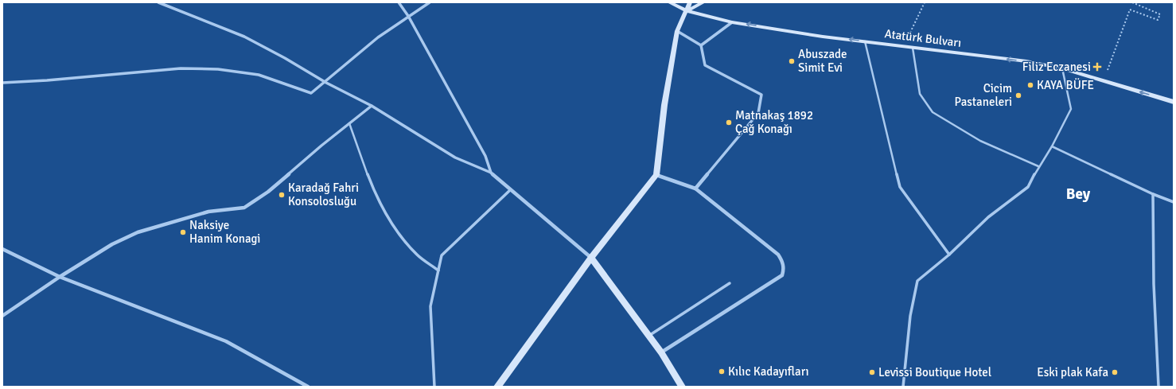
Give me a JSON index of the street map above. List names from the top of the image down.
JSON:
{
  "streets": {
    "street": ["Atatürk Bulvarı"]
  },
  "one_way": ["Atatürk Bulvarı"],
  "districts": ["Bey"],
  "places": {
    "other": [
      "Abuszade Simit Evi",
      "KAYA BÜFE",
      "Cicim Pastaneleri",
      "Matnakaş 1892 Çağ Konağı",
      "Karadağ Fahri Konsolosluğu",
      "Naksiye Hanim Konagi",
      "Kılıc Kadayıfları",
      "Levissi Boutique Hotel",
      "Eski plak Kafa"
    ],
    "health": ["Filiz Eczanesi"]
  }
}
